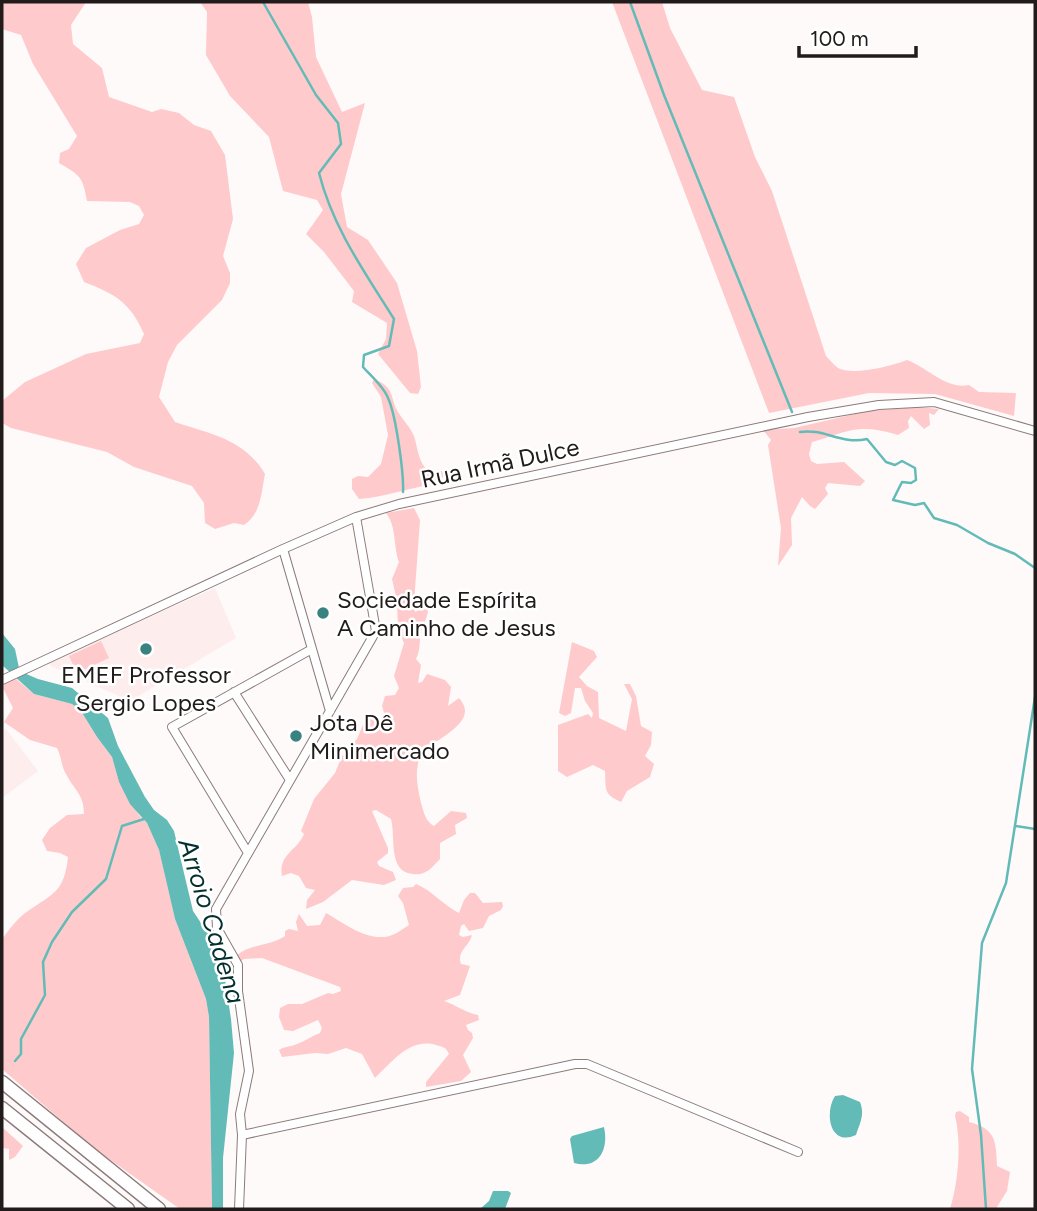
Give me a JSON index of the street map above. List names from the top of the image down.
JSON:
{
  "streets": {
    "street": ["Rua Irmã Dulce"]
  },
  "water": ["Arroio Cadena"],
  "places": ["Sociedade Espírita A Caminho de Jesus", "EMEF Professor Sergio Lopes", "Jota Dê Minimercado"],
  "scale_bar": "100 m"
}
